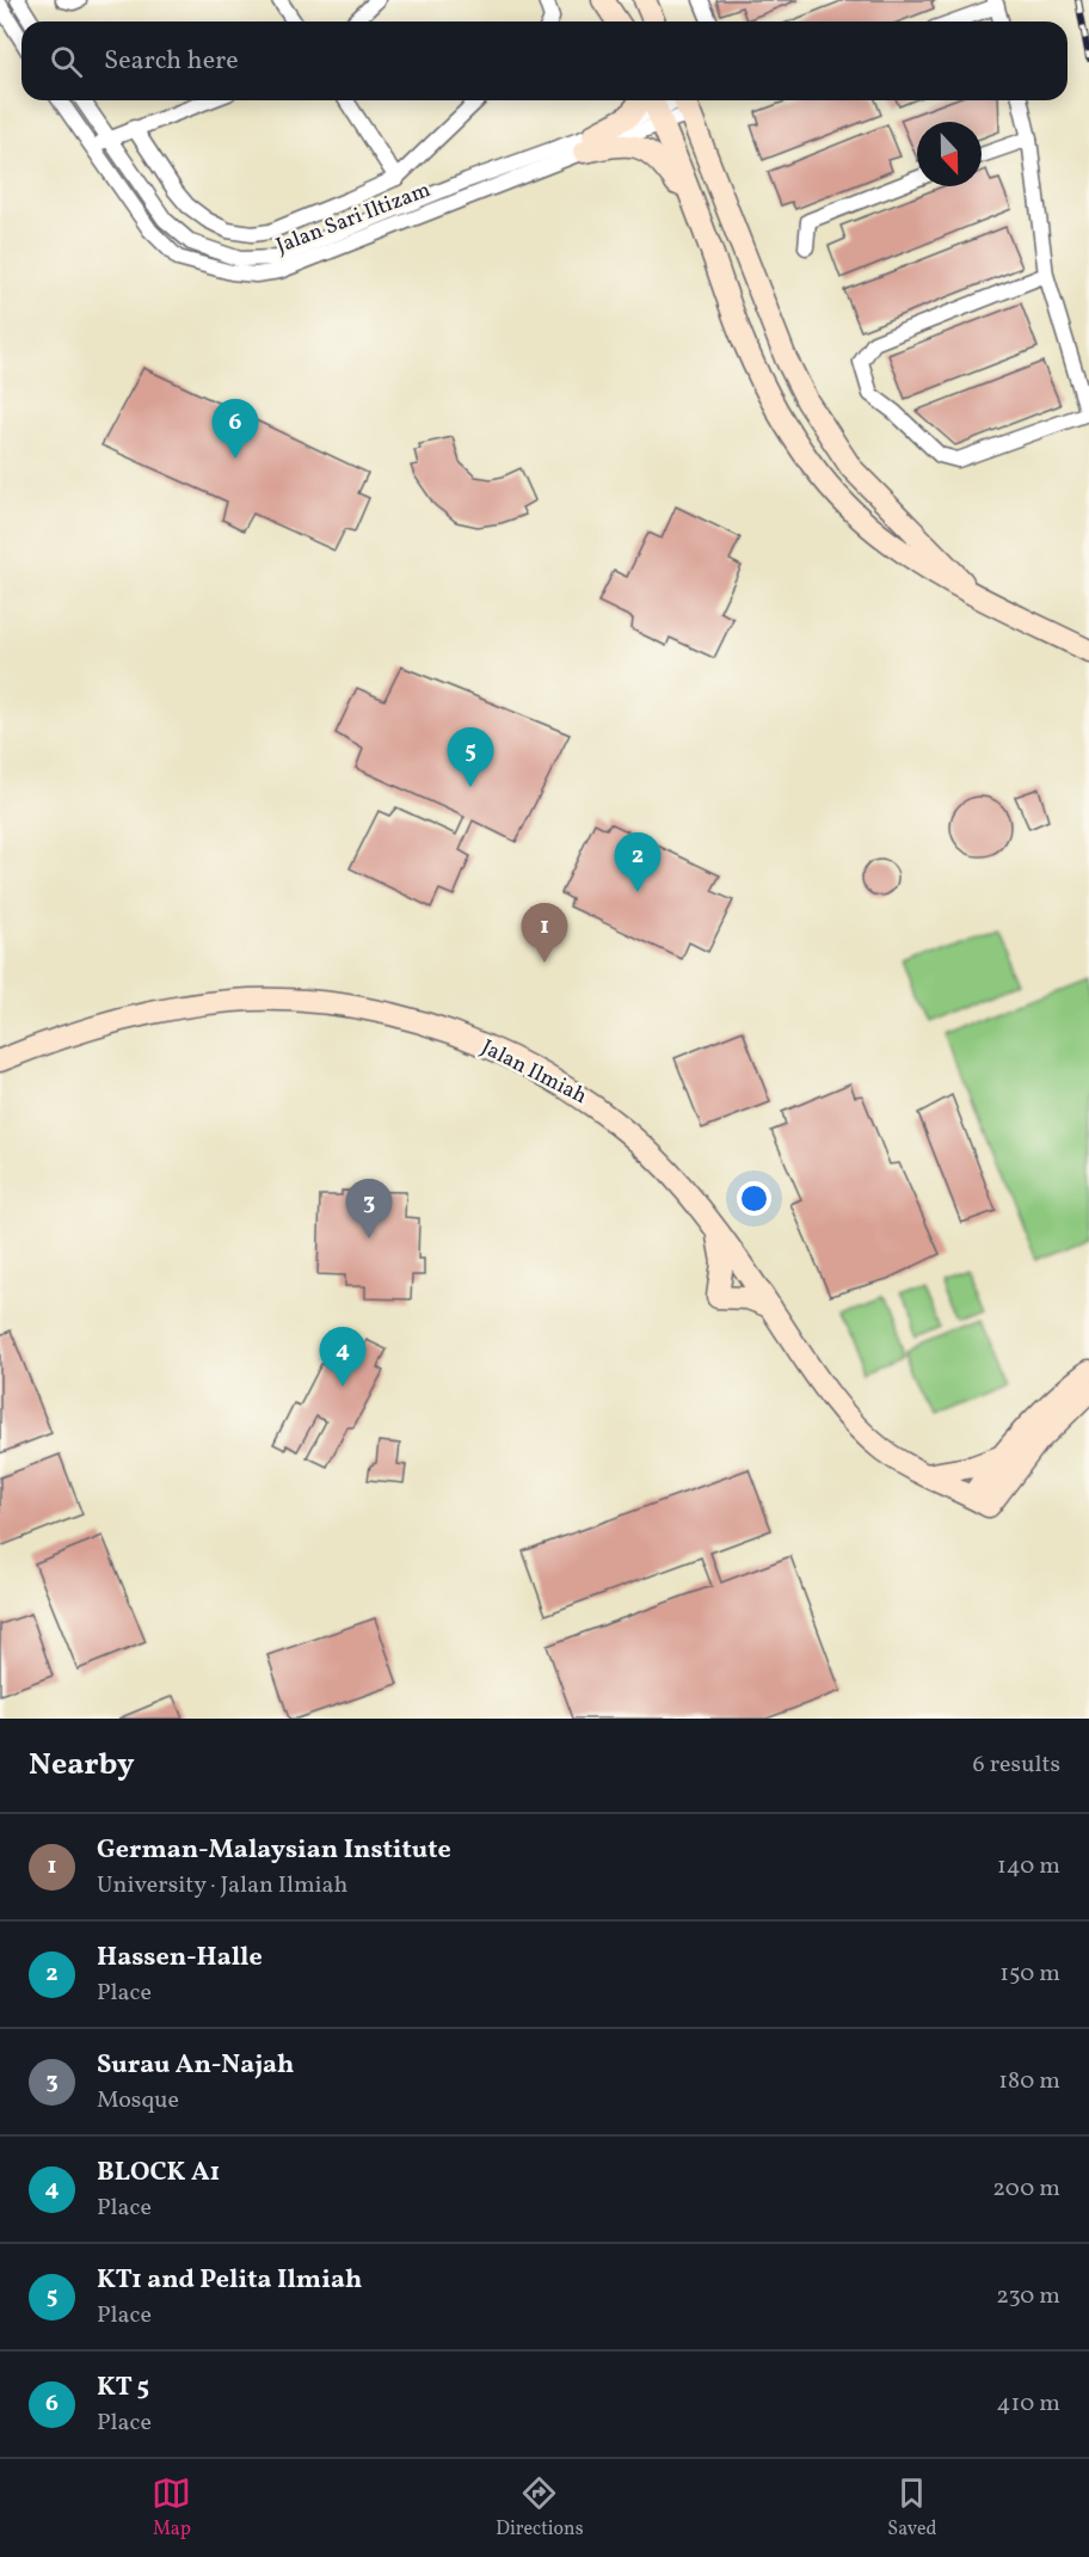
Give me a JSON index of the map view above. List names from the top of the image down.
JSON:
{
  "streets": {
    "street": ["Jalan Sari Iltizam", "Jalan Ilmiah"]
  },
  "north": "bottom",
  "page": {
    "search": "Search here",
    "pins": [
      "6",
      "5",
      "2",
      "1",
      "3",
      "4"
    ],
    "heading": ["Nearby", "6 results"],
    "list": [
      {
        "mark": "1",
        "name": "German-Malaysian Institute",
        "note": "University · Jalan Ilmiah",
        "value": "140 m"
      },
      {
        "mark": "2",
        "name": "Hassen-Halle",
        "note": "Place",
        "value": "150 m"
      },
      {
        "mark": "3",
        "name": "Surau An-Najah",
        "note": "Mosque",
        "value": "180 m"
      },
      {
        "mark": "4",
        "name": "BLOCK A1",
        "note": "Place",
        "value": "200 m"
      },
      {
        "mark": "5",
        "name": "KT1 and Pelita Ilmiah",
        "note": "Place",
        "value": "230 m"
      },
      {
        "mark": "6",
        "name": "KT 5",
        "note": "Place",
        "value": "410 m"
      }
    ],
    "nav": ["Map", "Directions", "Saved"]
  }
}
